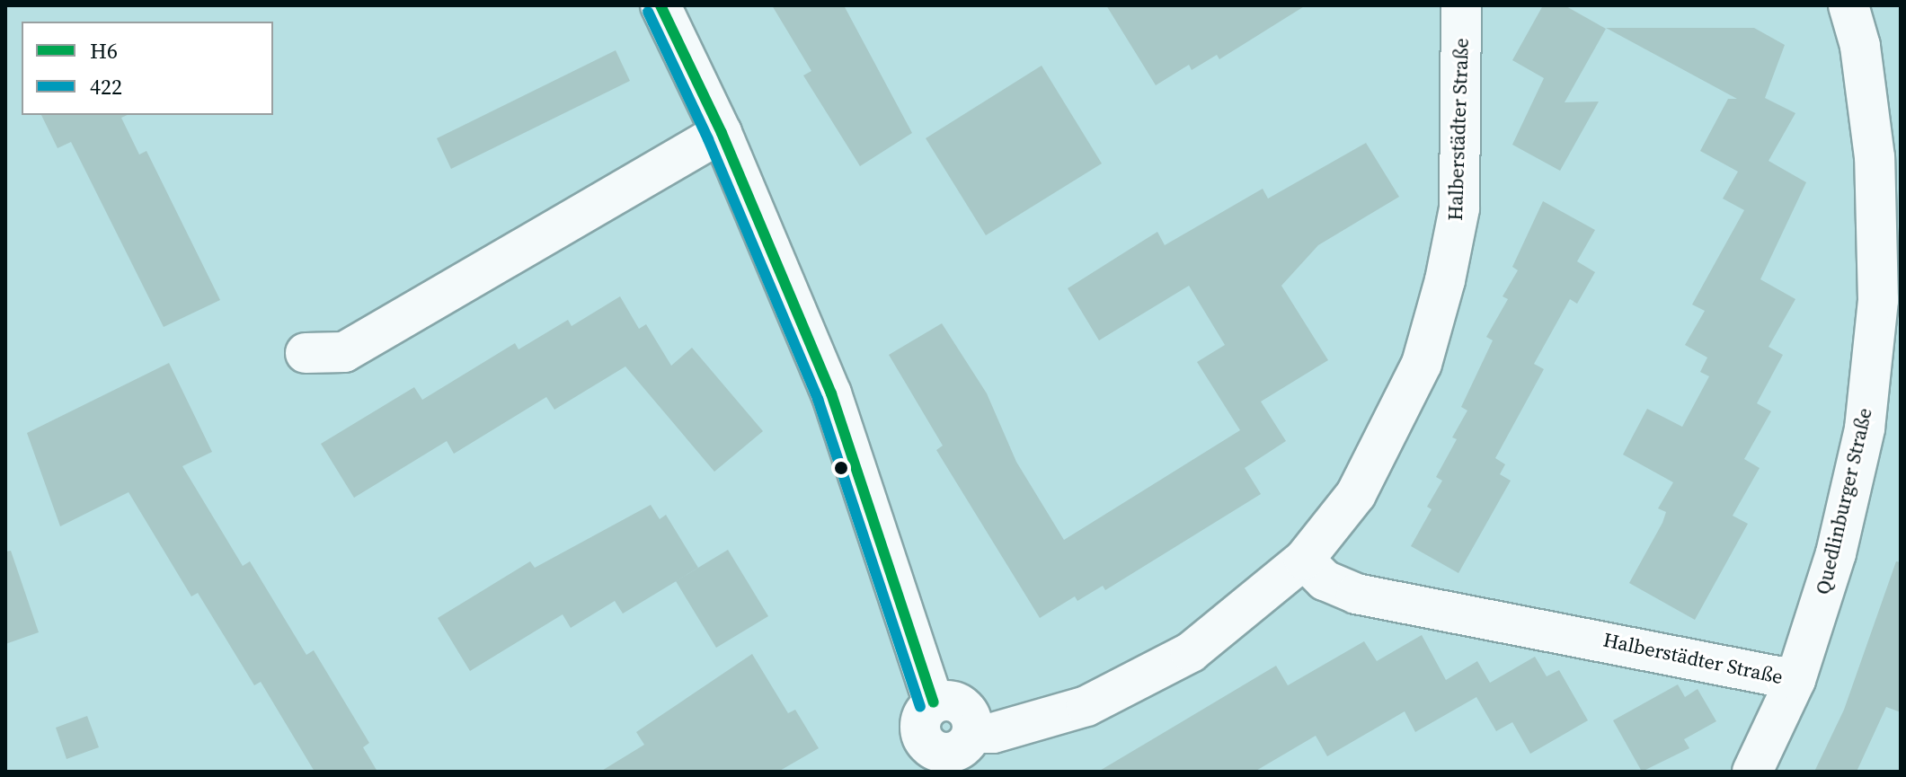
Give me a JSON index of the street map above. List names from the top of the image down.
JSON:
{
  "streets": {
    "street": ["Halberstädter Straße", "Quedlinburger Straße"]
  },
  "crossings": [
    ["Halberstädter Straße", "Quedlinburger Straße"]
  ],
  "lines": ["transit line H6", "transit line 422"],
  "legend": ["H6", "422"]
}
